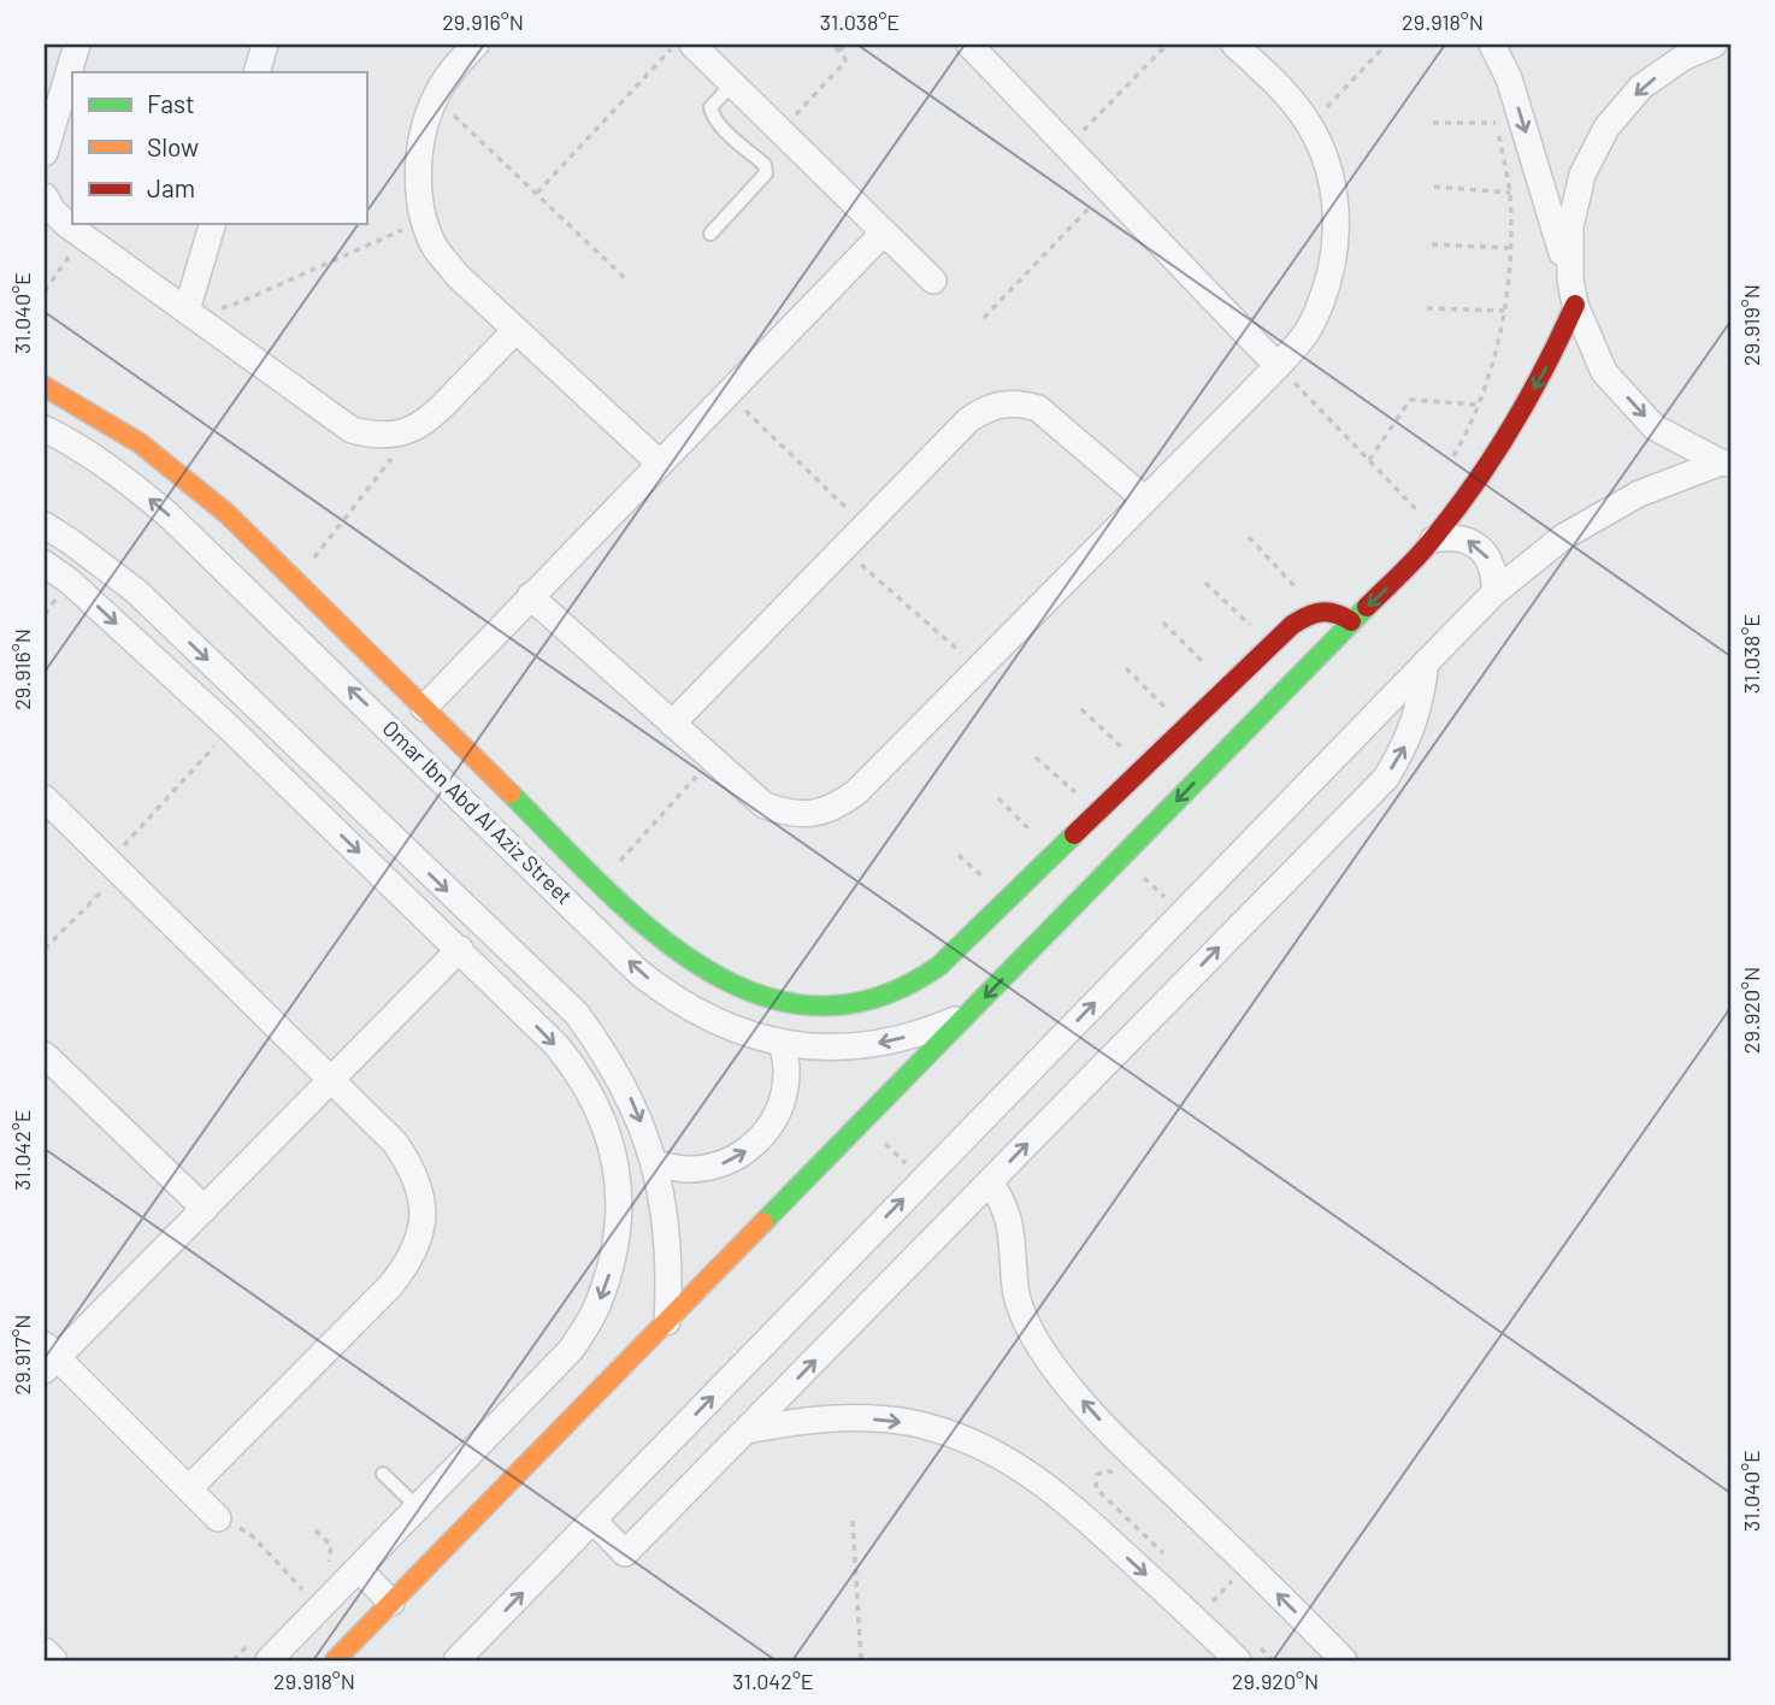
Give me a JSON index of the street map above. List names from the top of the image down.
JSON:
{
  "streets": {
    "street": ["Omar Ibn Abd Al Aziz Street"]
  },
  "legend": ["Fast", "Slow", "Jam"],
  "coordinates": [
    "29.916°N",
    "31.038°E",
    "29.918°N",
    "31.040°E",
    "29.919°N",
    "29.920°N",
    "31.042°E",
    "29.917°N"
  ]
}
